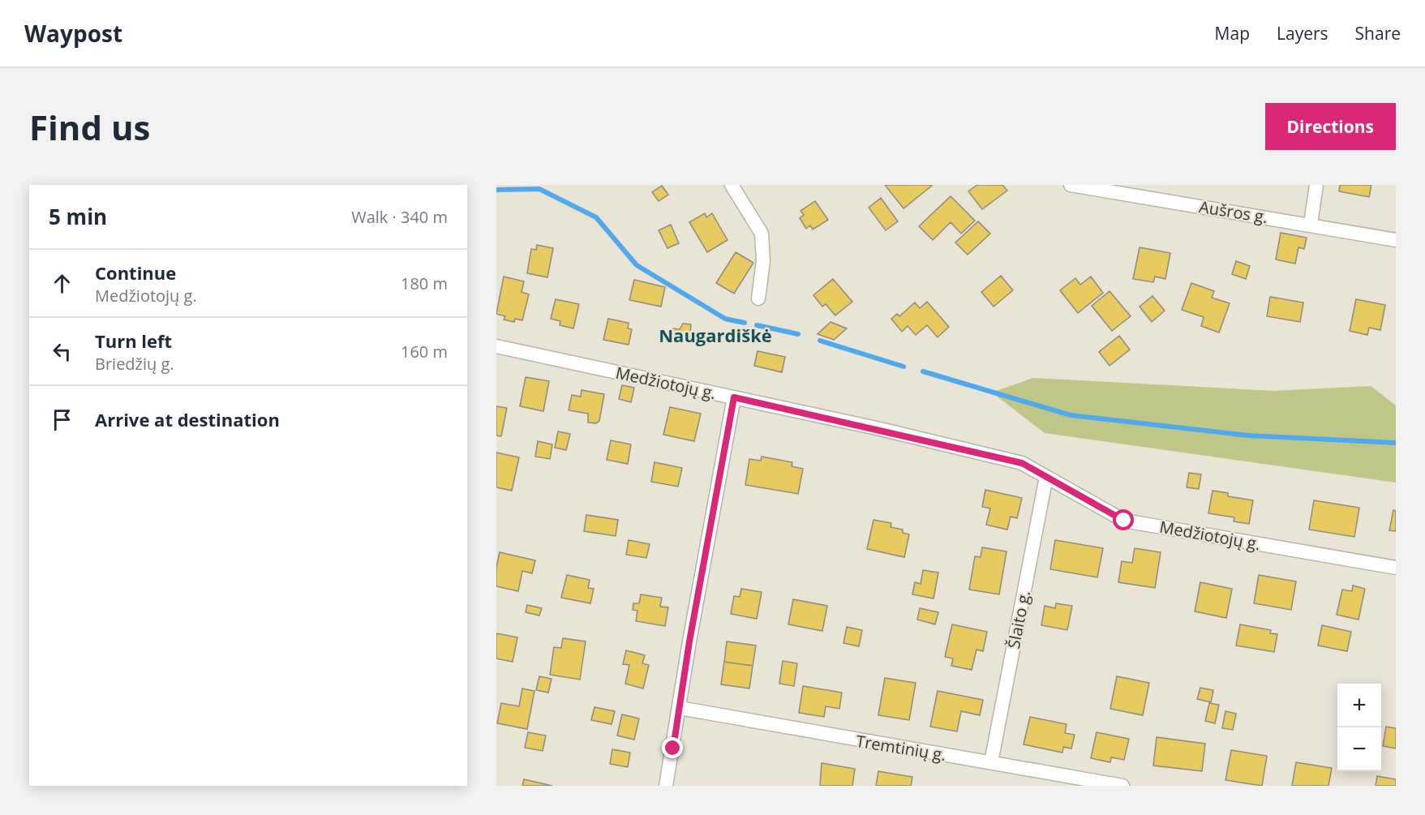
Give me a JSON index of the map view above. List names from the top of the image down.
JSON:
{
  "streets": {
    "street": [
      "Aušros g.",
      "Medžiotojų g.",
      "Šlaito g.",
      "Tremtinių g."
    ]
  },
  "crossings": [
    ["Medžiotojų g.", "Šlaito g."],
    ["Šlaito g.", "Tremtinių g."]
  ],
  "districts": ["Naugardiškė"],
  "page": {
    "header": "Waypost",
    "nav": ["Map", "Layers", "Share"],
    "buttons": "Directions",
    "title": "Find us",
    "heading": ["5 min", "Walk · 340 m"],
    "list": [
      ["Continue", "Medžiotojų g.", "180 m"],
      ["Turn left", "Briedžių g.", "160 m"],
      "Arrive at destination"
    ],
    "map_buttons": ["+", "−"]
  }
}
